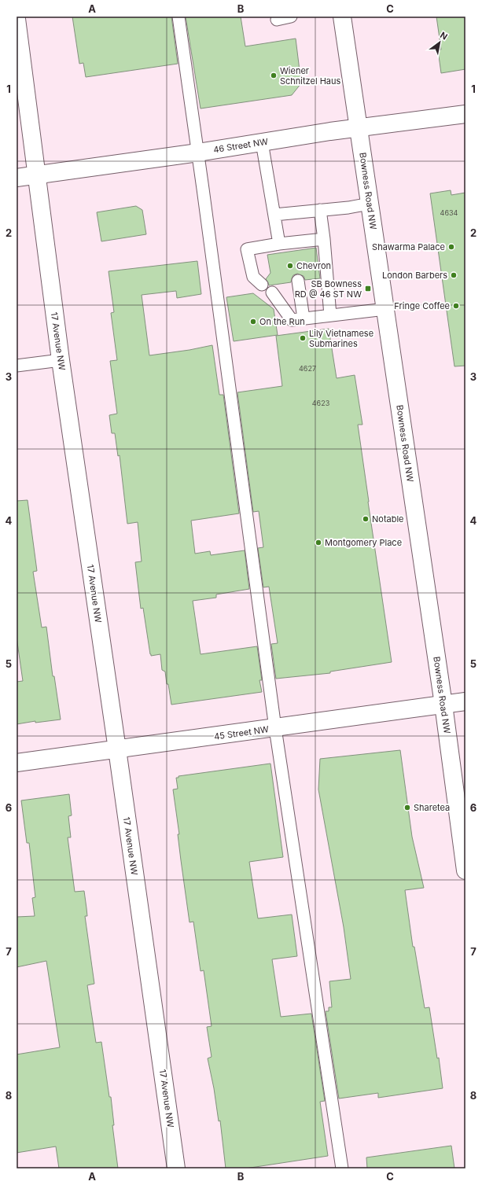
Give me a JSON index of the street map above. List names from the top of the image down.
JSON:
{
  "streets": {
    "street": [
      "46 Street NW",
      "Bowness Road NW",
      "17 Avenue NW",
      "45 Street NW"
    ]
  },
  "crossings": [
    ["46 Street NW", "Bowness Road NW"],
    ["46 Street NW", "17 Avenue NW"],
    ["Bowness Road NW", "45 Street NW"],
    ["17 Avenue NW", "45 Street NW"]
  ],
  "places": {
    "other": [
      "Wiener Schnitzel Haus",
      "Shawarma Palace",
      "Chevron",
      "London Barbers",
      "Fringe Coffee",
      "On the Run",
      "Lily Vietnamese Submarines",
      "Notable",
      "Montgomery Place",
      "Sharetea"
    ],
    "transit": ["SB Bowness RD @ 46 ST NW"]
  },
  "house_numbers": ["4634", "4627", "4623"],
  "north": "top right",
  "grid": {
    "columns": ["A", "B", "C"],
    "rows": [
      "1",
      "2",
      "3",
      "4",
      "5",
      "6",
      "7",
      "8"
    ]
  }
}
